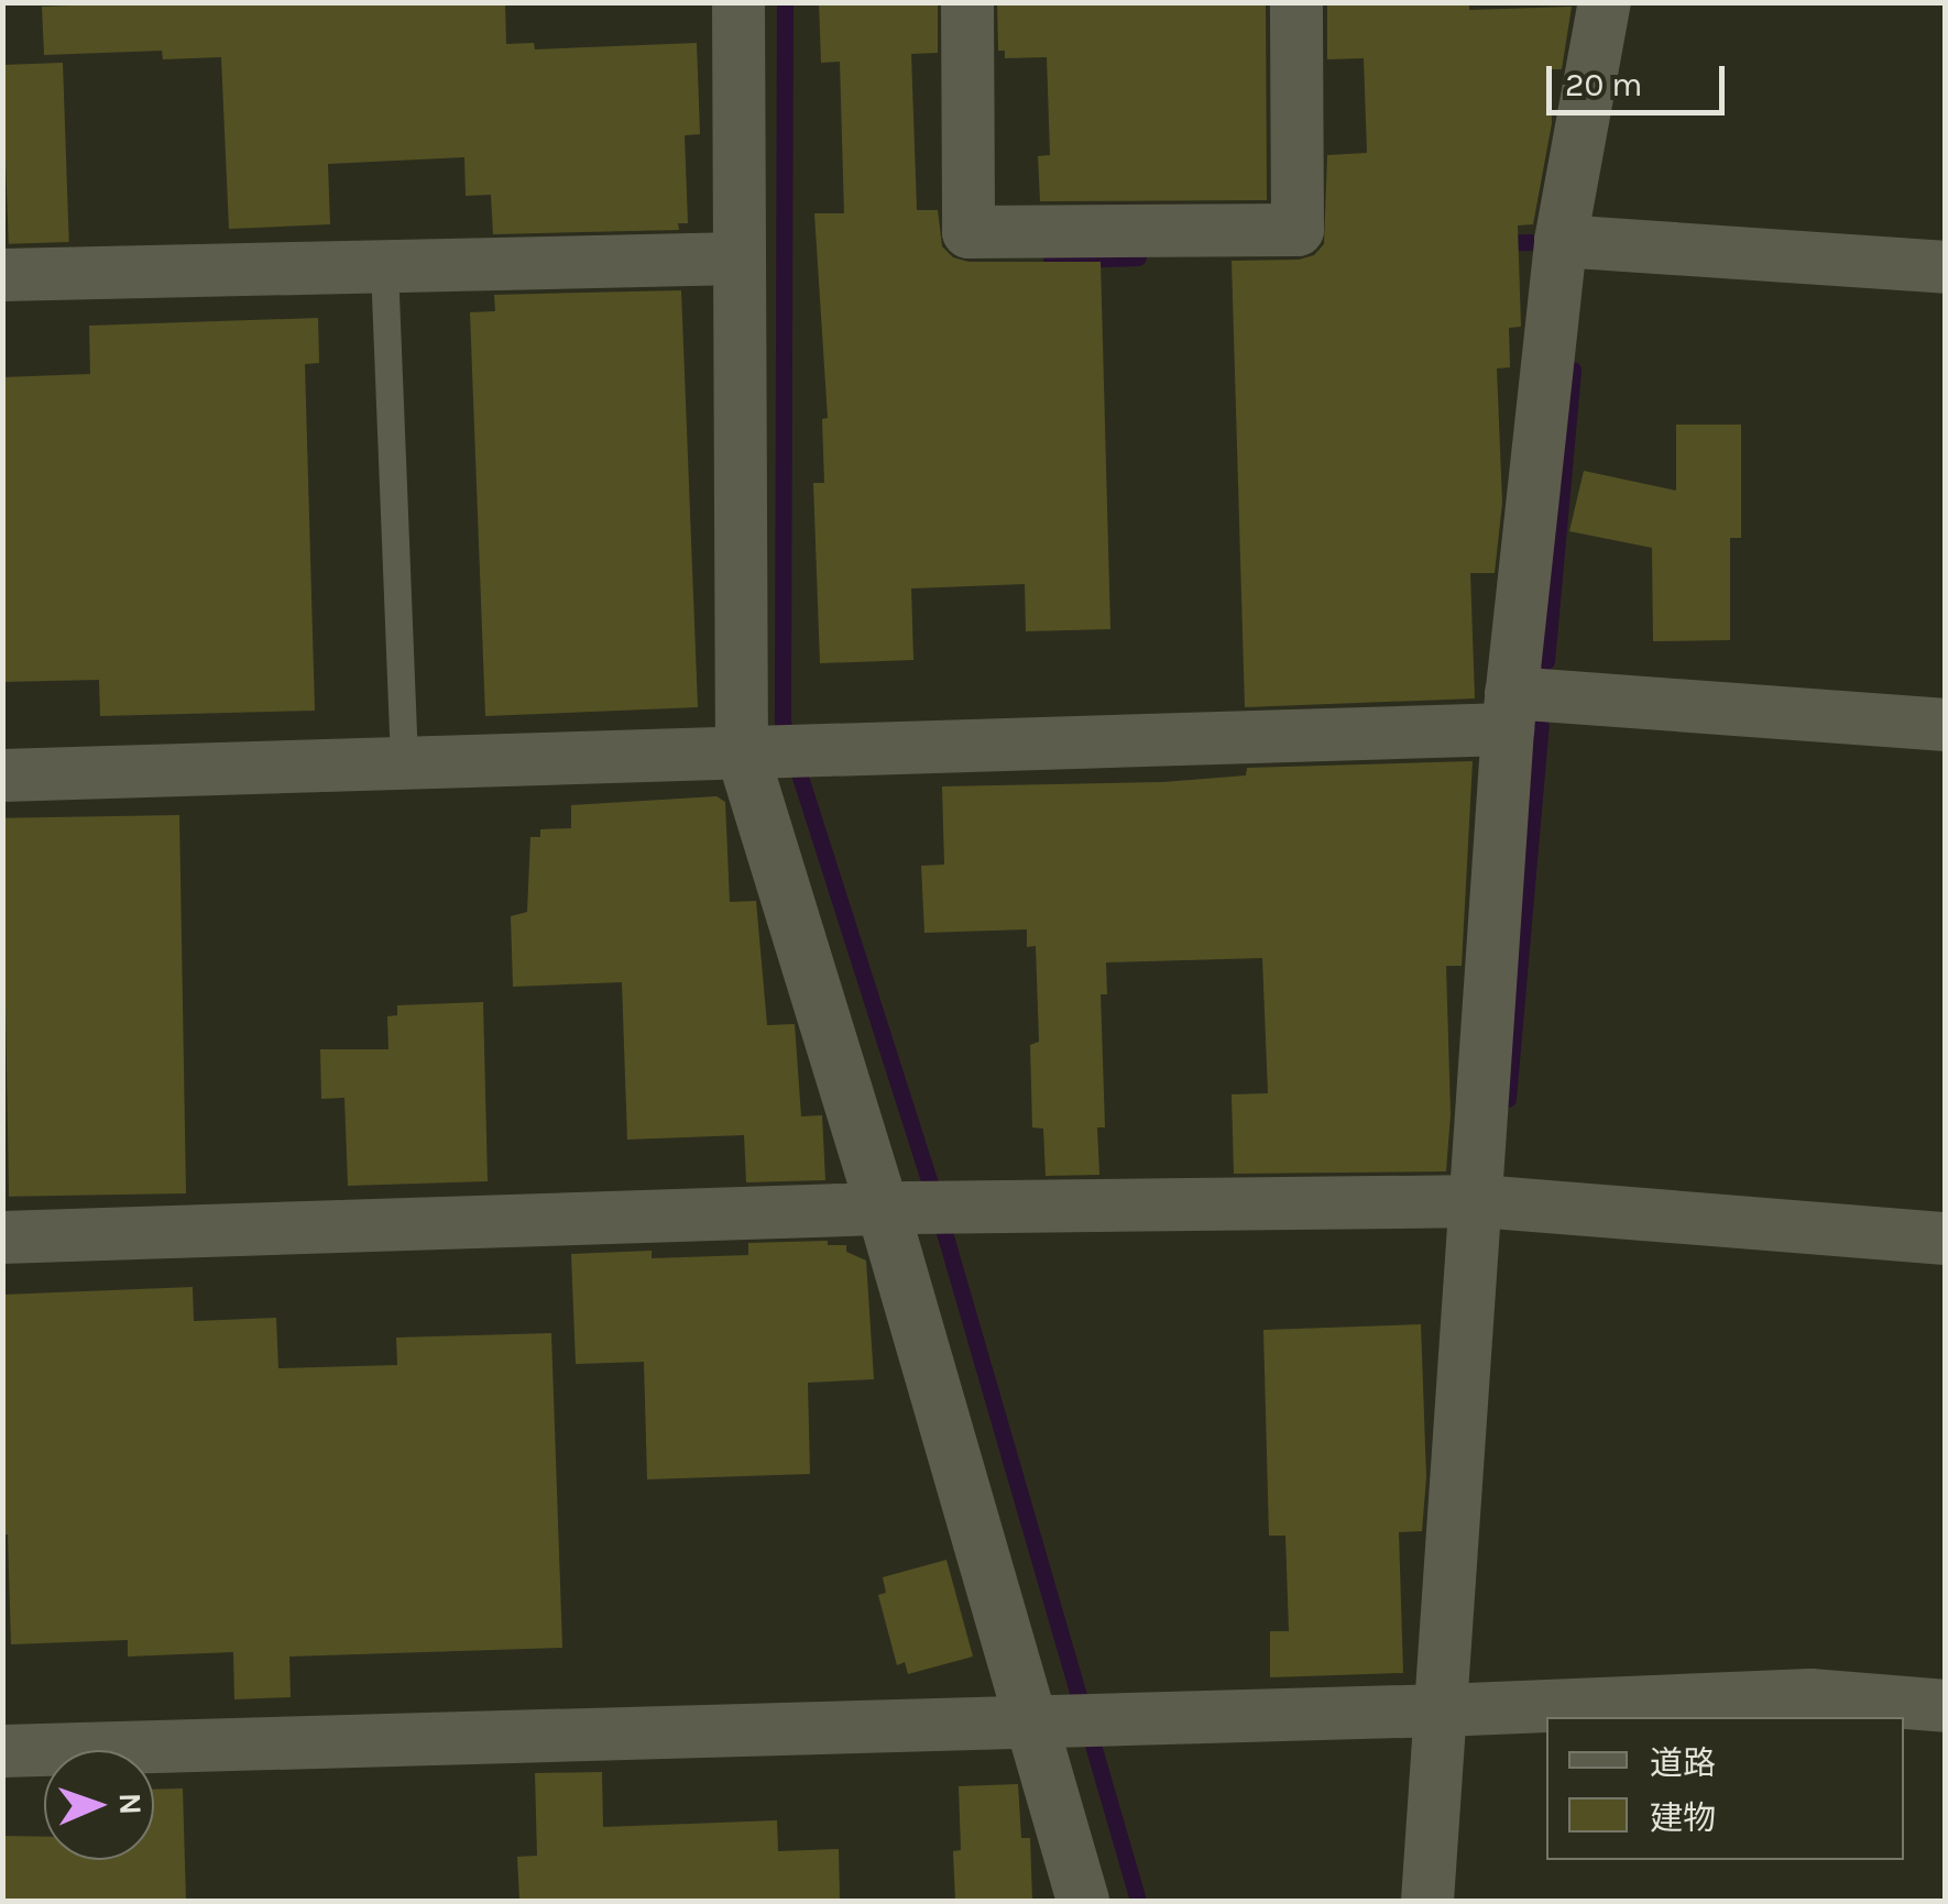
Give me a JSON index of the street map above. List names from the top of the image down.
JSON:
{
  "legend": ["道路", "建物"],
  "scale_bar": "20 m",
  "north": "right"
}
